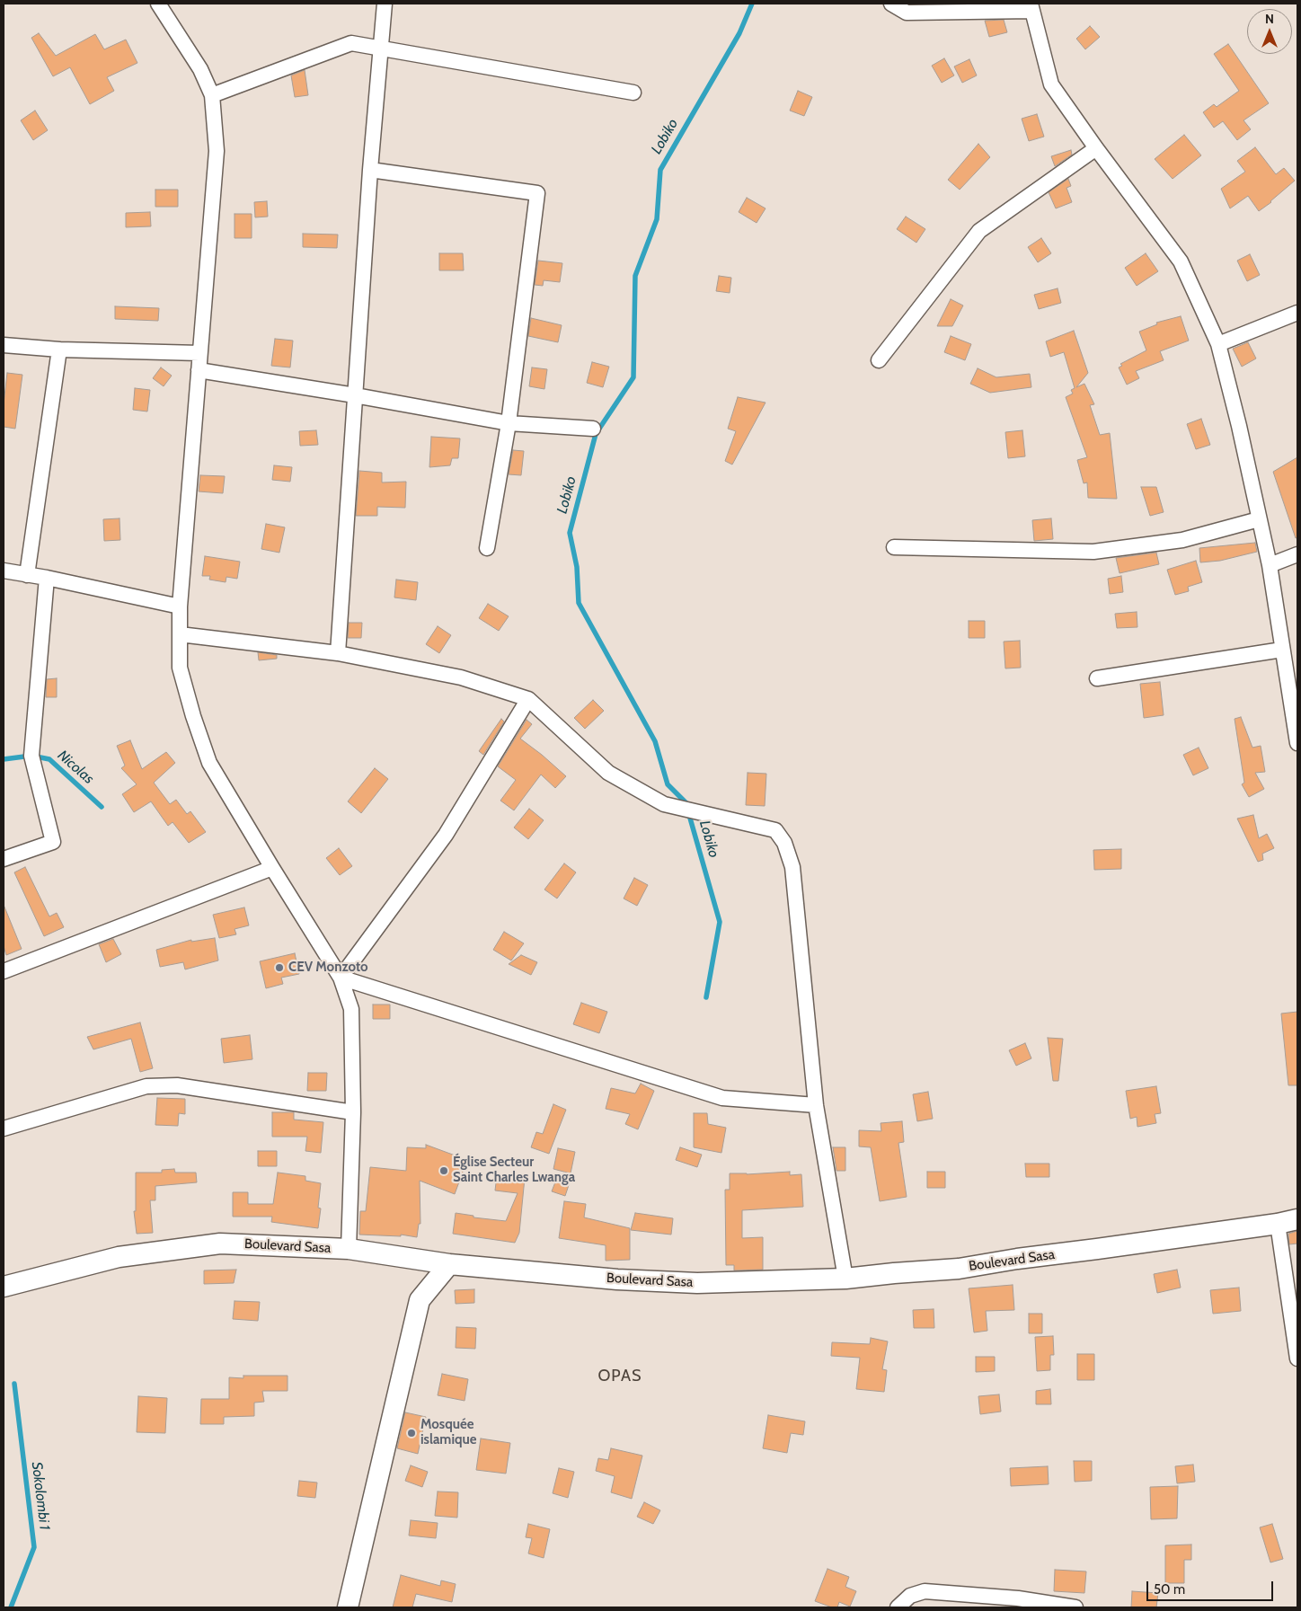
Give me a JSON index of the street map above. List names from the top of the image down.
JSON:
{
  "streets": {
    "street": ["Boulevard Sasa"]
  },
  "districts": ["OPAS"],
  "water": ["Lobiko", "Nicolas", "Sokolombi 1"],
  "places": ["CEV Monzoto", "Église Secteur Saint Charles Lwanga", "Mosquée islamique"],
  "scale_bar": "50 m",
  "north": "top"
}
